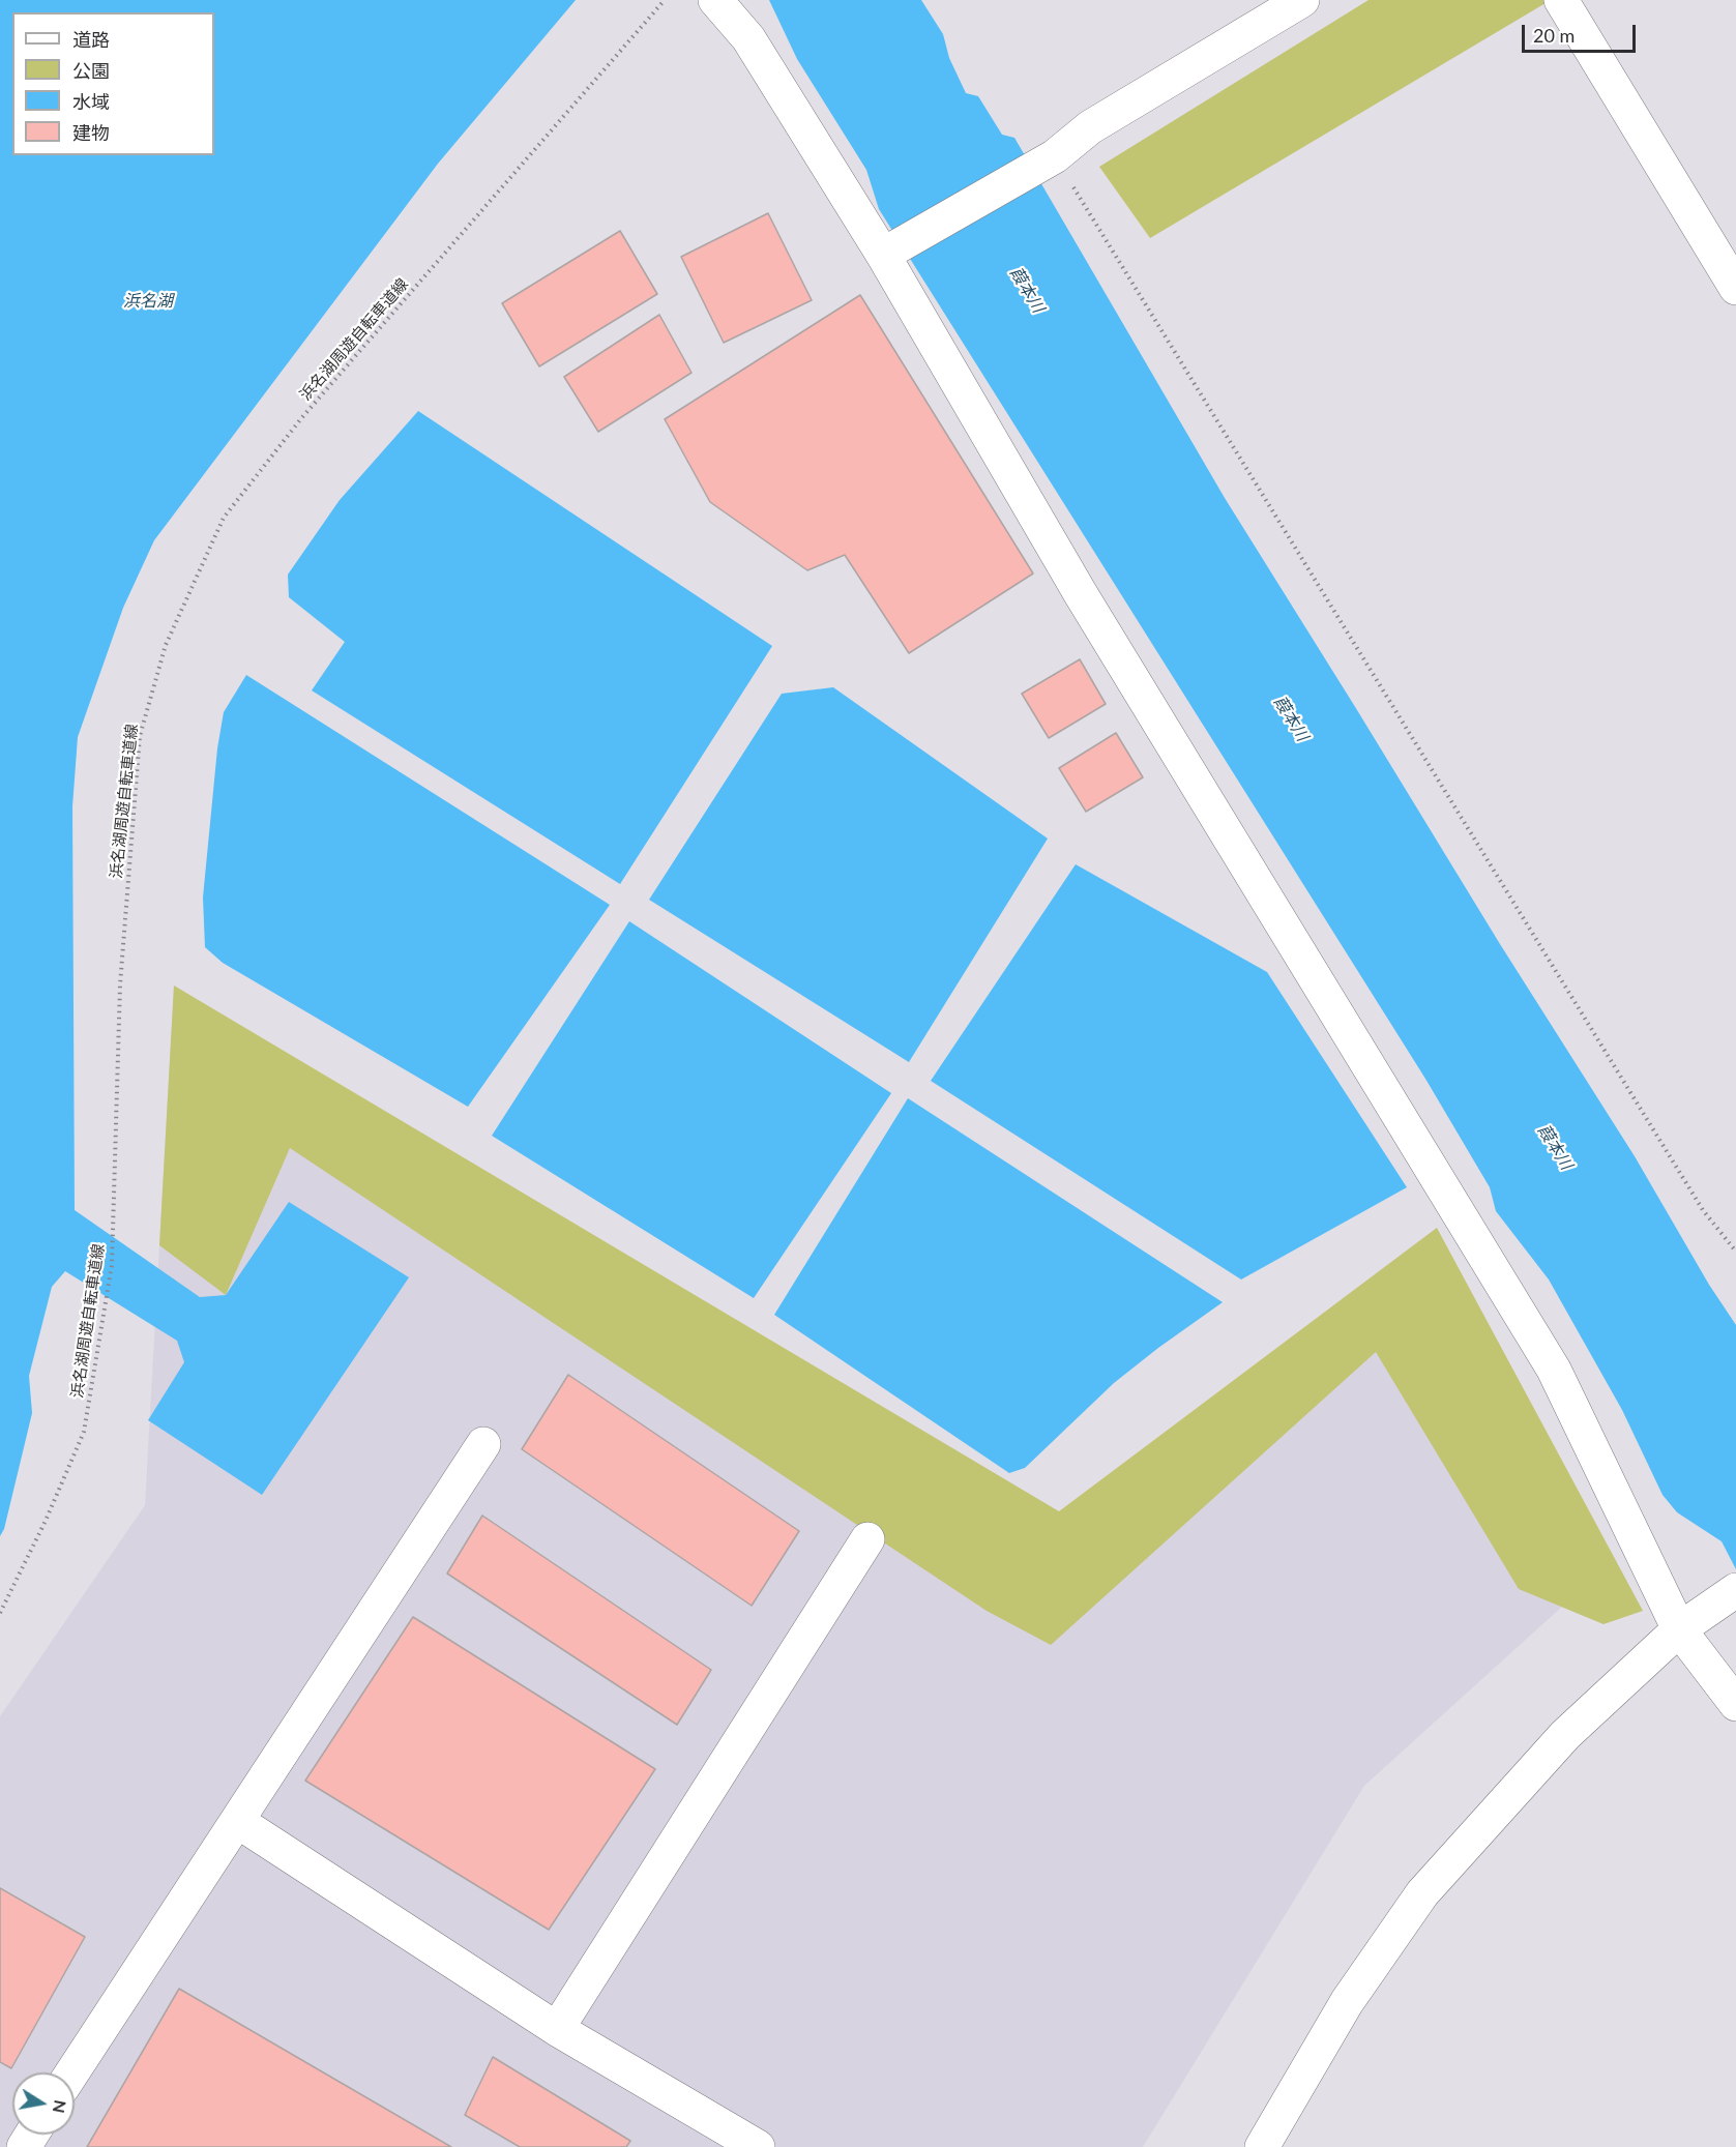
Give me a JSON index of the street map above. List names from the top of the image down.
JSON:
{
  "streets": {
    "path": ["浜名湖周遊自転車道線"]
  },
  "water": ["葭本川", "浜名湖"],
  "legend": [
    "道路",
    "公園",
    "水域",
    "建物"
  ],
  "scale_bar": "20 m",
  "north": "right"
}
